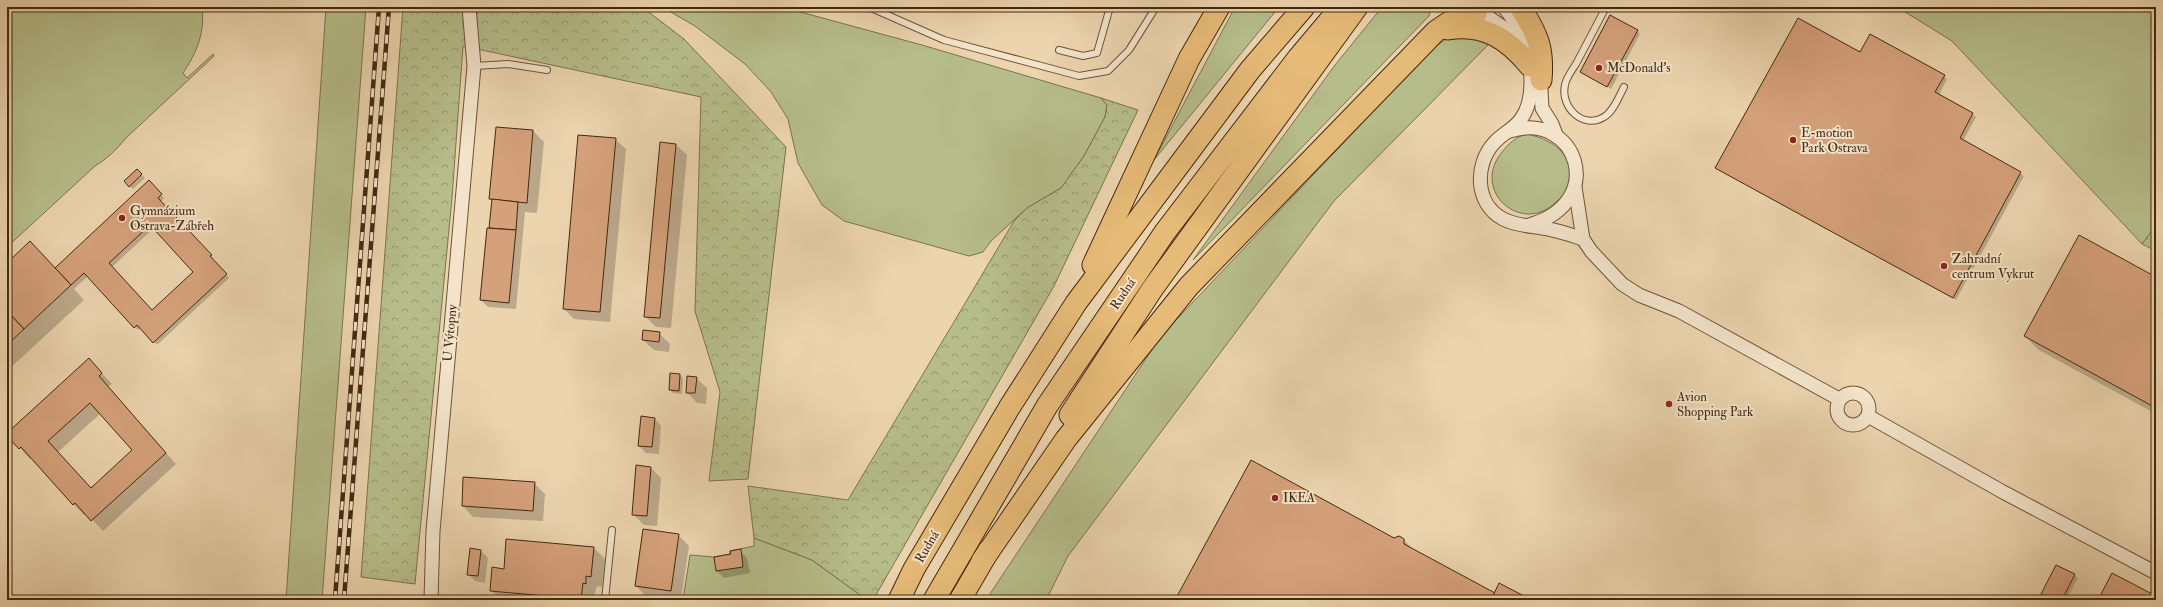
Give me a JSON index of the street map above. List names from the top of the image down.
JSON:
{
  "streets": {
    "highway": ["Rudná"],
    "street": ["U Výtopny"]
  },
  "places": [
    "McDonald's",
    "E-motion Park Ostrava",
    "Gymnázium Ostrava-Zábřeh",
    "Zahradní centrum Vykrut",
    "Avion Shopping Park",
    "IKEA"
  ]
}
